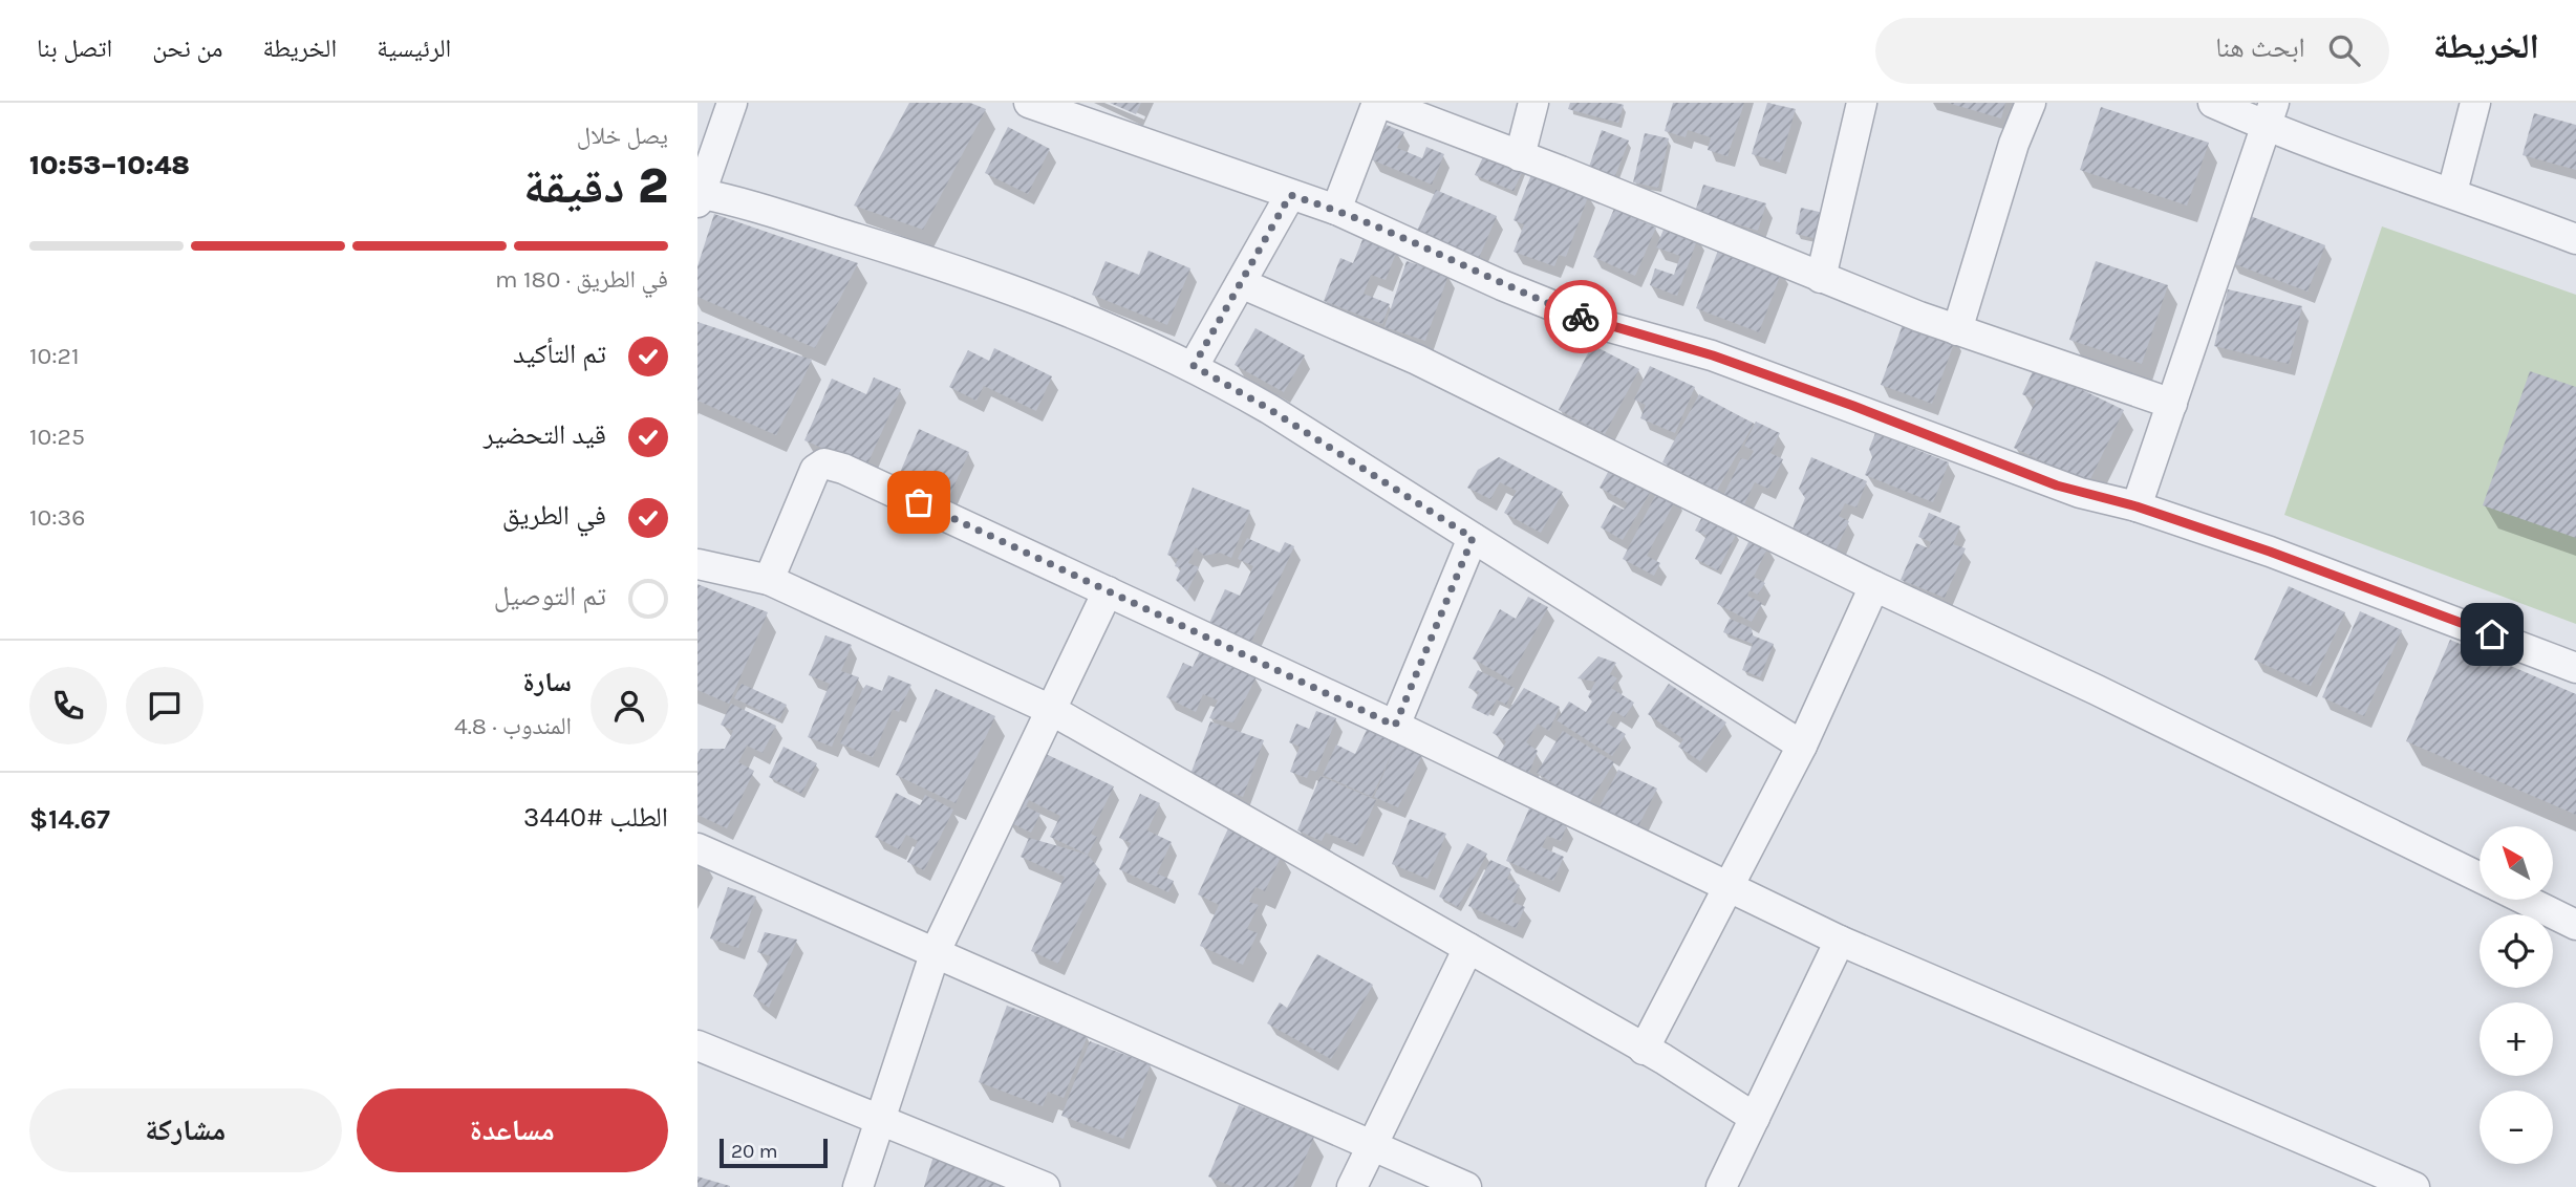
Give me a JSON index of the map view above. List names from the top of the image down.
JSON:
{
  "scale_bar": "20 m",
  "north": "top left",
  "page": {
    "header": "الخريطة",
    "search": "ابحث هنا",
    "nav": [
      "الرئيسية",
      "الخريطة",
      "من نحن",
      "اتصل بنا"
    ],
    "heading": ["2 دقيقة", "يصل خلال", "10:48–10:53"],
    "panel": [
      "سارة",
      "المندوب · 4.8",
      "الطلب #3440",
      "$14.67"
    ],
    "bar": "في الطريق · 180 m",
    "list": [
      ["تم التأكيد", "10:21"],
      ["قيد التحضير", "10:25"],
      ["في الطريق", "10:36"],
      "تم التوصيل"
    ],
    "map_buttons": ["+", "−"],
    "buttons": ["مساعدة", "مشاركة"],
    "scale": "20 m"
  }
}
